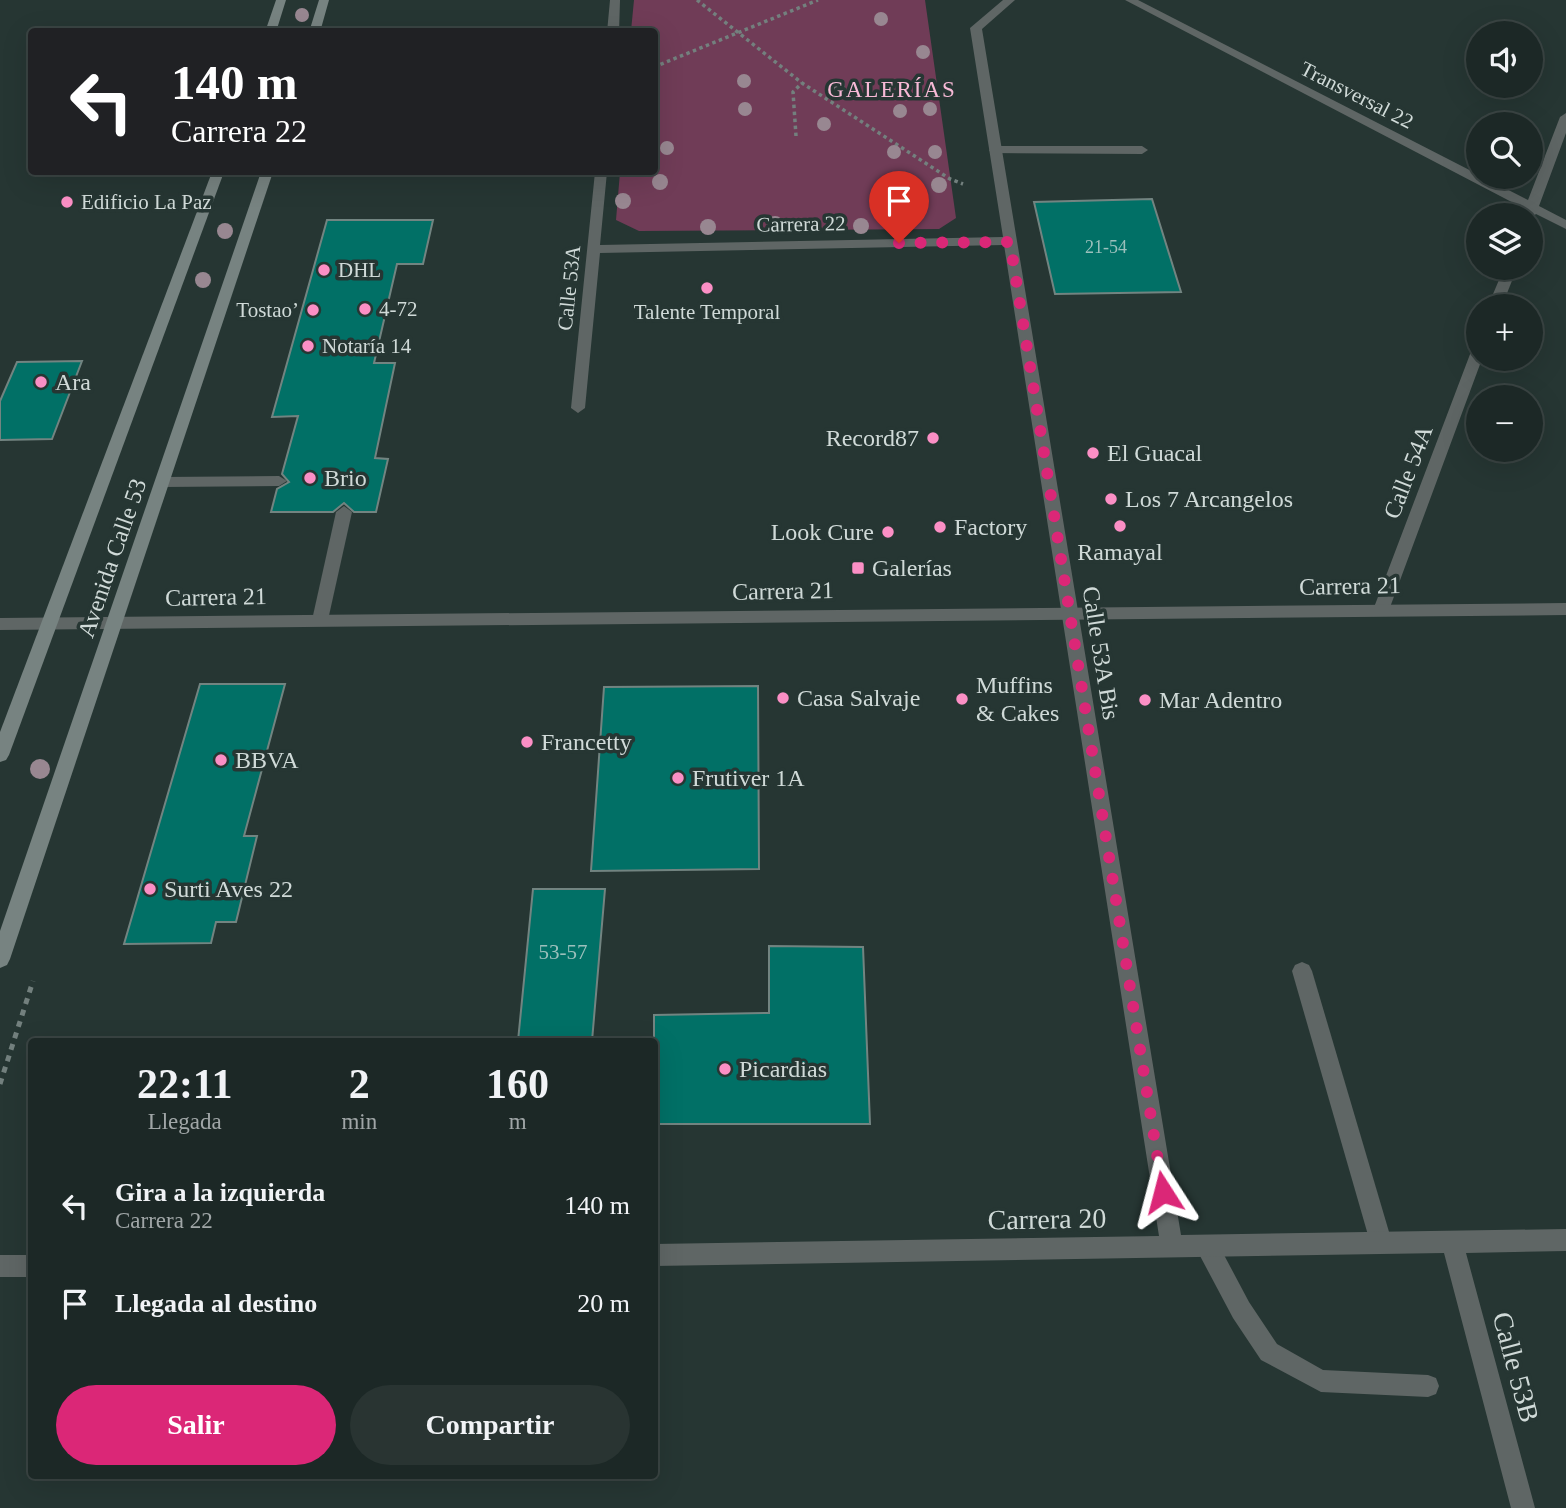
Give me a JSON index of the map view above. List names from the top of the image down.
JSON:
{
  "streets": {
    "main road": ["Avenida Calle 53"],
    "street": [
      "Transversal 22",
      "Carrera 22",
      "Calle 53A",
      "Calle 54A",
      "Carrera 21",
      "Calle 53A Bis",
      "Carrera 20",
      "Calle 53B"
    ]
  },
  "crossings": [
    ["Carrera 22", "Calle 53A"],
    ["Carrera 22", "Calle 53A Bis"],
    ["Calle 54A", "Carrera 21"],
    ["Avenida Calle 53", "Carrera 21"],
    ["Carrera 21", "Calle 53A Bis"],
    ["Calle 53A Bis", "Carrera 20"],
    ["Carrera 20", "Calle 53B"]
  ],
  "districts": ["GALERÍAS"],
  "places": {
    "other": [
      "Edificio La Paz",
      "DHL",
      "Talente Temporal",
      "4-72",
      "Tostao’",
      "Notaría 14",
      "Ara",
      "Record87",
      "El Guacal",
      "Brio",
      "Los 7 Arcangelos",
      "Ramayal",
      "Factory",
      "Look Cure",
      "Casa Salvaje",
      "Muffins & Cakes",
      "Mar Adentro",
      "Francetty",
      "BBVA",
      "Frutiver 1A",
      "Surti Aves 22",
      "Picardias"
    ],
    "transit": ["Galerías"]
  },
  "house_numbers": ["21-54", "53-57"],
  "page": {
    "map_buttons": ["+", "−"],
    "turn": ["140 m", "Carrera 22"],
    "eta": [
      "22:11",
      "Llegada",
      "2",
      "min",
      "160",
      "m"
    ],
    "list": [
      {
        "name": "Gira a la izquierda",
        "note": "Carrera 22",
        "value": "140 m"
      },
      {
        "name": "Llegada al destino",
        "value": "20 m"
      }
    ],
    "buttons": ["Salir", "Compartir"]
  }
}
